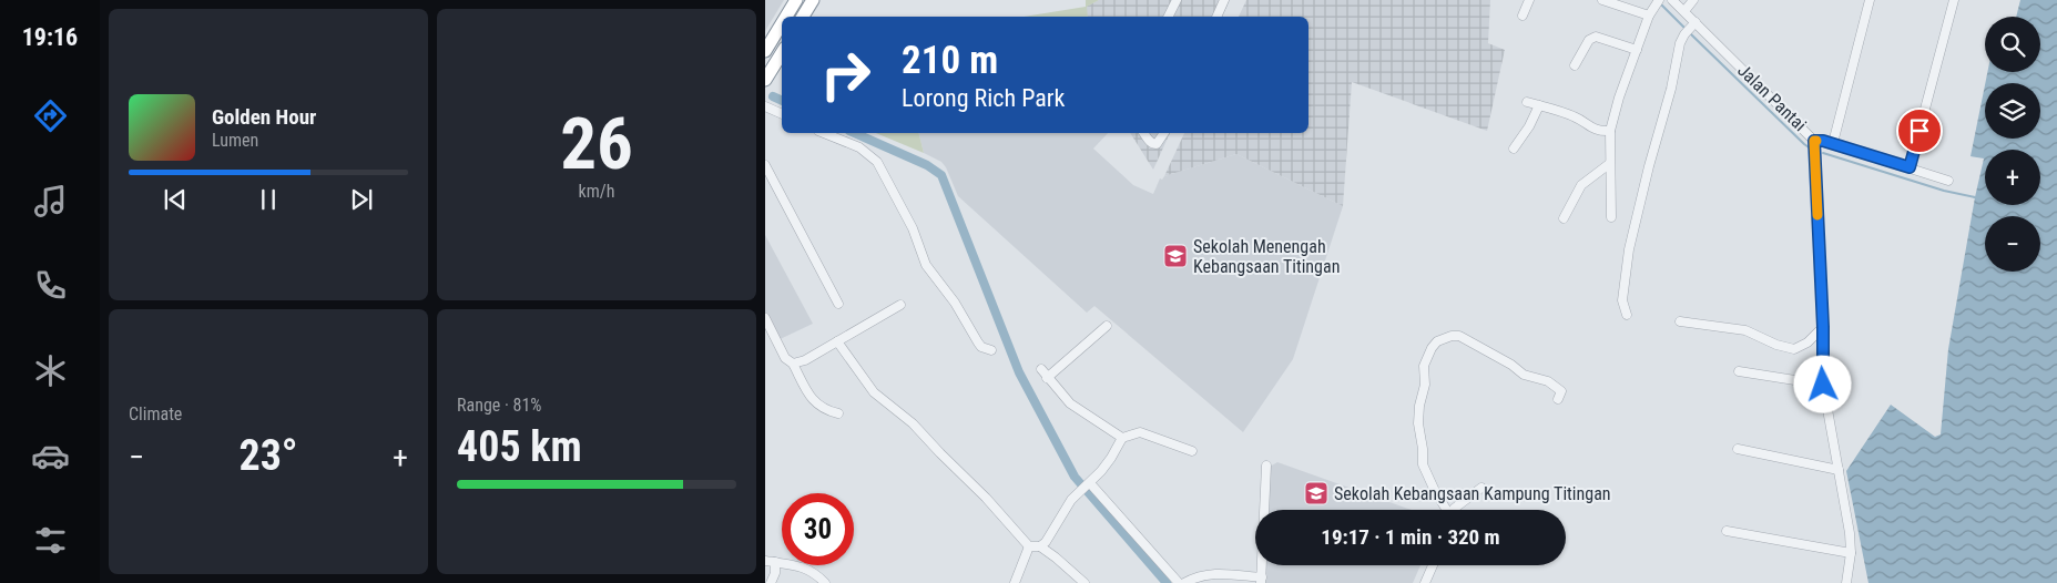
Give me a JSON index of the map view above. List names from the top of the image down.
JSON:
{
  "streets": {
    "street": ["Jalan Pantai"]
  },
  "places": {
    "school or university": ["Sekolah Menengah Kebangsaan Titingan", "Sekolah Kebangsaan Kampung Titingan"]
  },
  "page": {
    "tabs": "19:16",
    "tile": [
      ["26", "km/h"],
      "Climate",
      ["Range · 81%", "405 km"]
    ],
    "map_buttons": ["+", "−"],
    "turn": ["210 m", "Lorong Rich Park"],
    "song": ["Golden Hour", "Lumen"],
    "heat": ["−", "23°", "+"],
    "limit": "30",
    "trip": "19:17 · 1 min · 320 m"
  }
}
